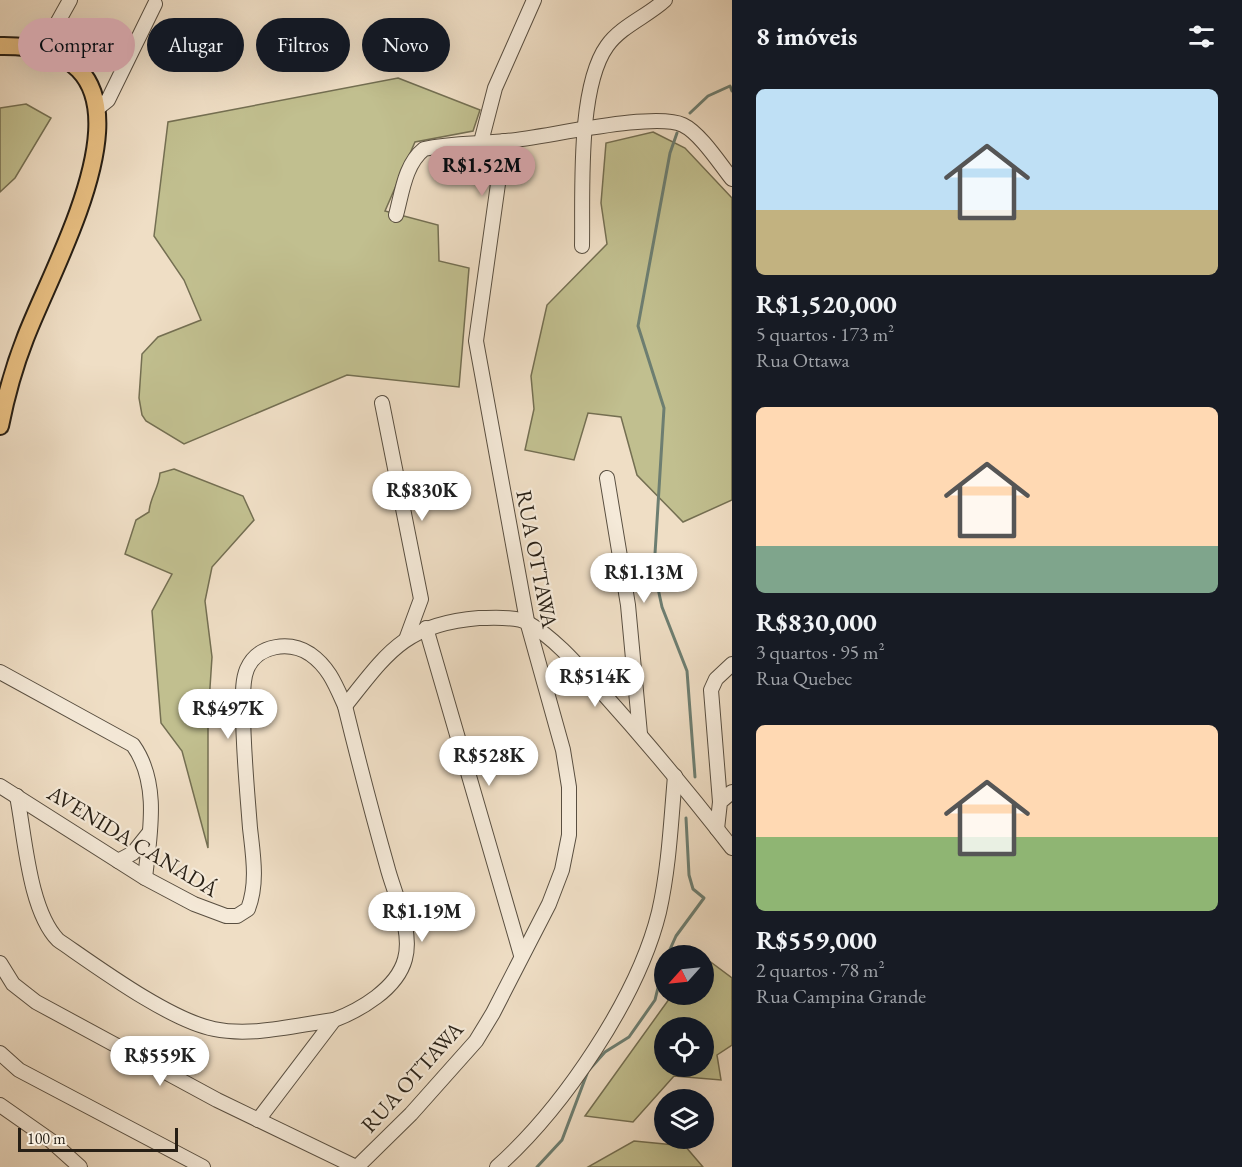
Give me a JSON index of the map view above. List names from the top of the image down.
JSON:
{
  "streets": {
    "street": ["RUA OTTAWA", "AVENIDA CANADÁ"]
  },
  "scale_bar": "100 m",
  "north": "bottom left",
  "page": {
    "heading": "8 imóveis",
    "chip": [
      "Comprar",
      "Alugar",
      "Filtros",
      "Novo"
    ],
    "list": [
      {
        "name": "R$1,520,000",
        "note": "5 quartos · 173 m² · Rua Ottawa"
      },
      {
        "name": "R$830,000",
        "note": "3 quartos · 95 m² · Rua Quebec"
      },
      {
        "name": "R$559,000",
        "note": "2 quartos · 78 m² · Rua Campina Grande"
      }
    ],
    "price": [
      "R$1.52M",
      "R$830K",
      "R$1.13M",
      "R$514K",
      "R$497K",
      "R$528K",
      "R$1.19M",
      "R$559K"
    ],
    "scale": "100 m"
  }
}
